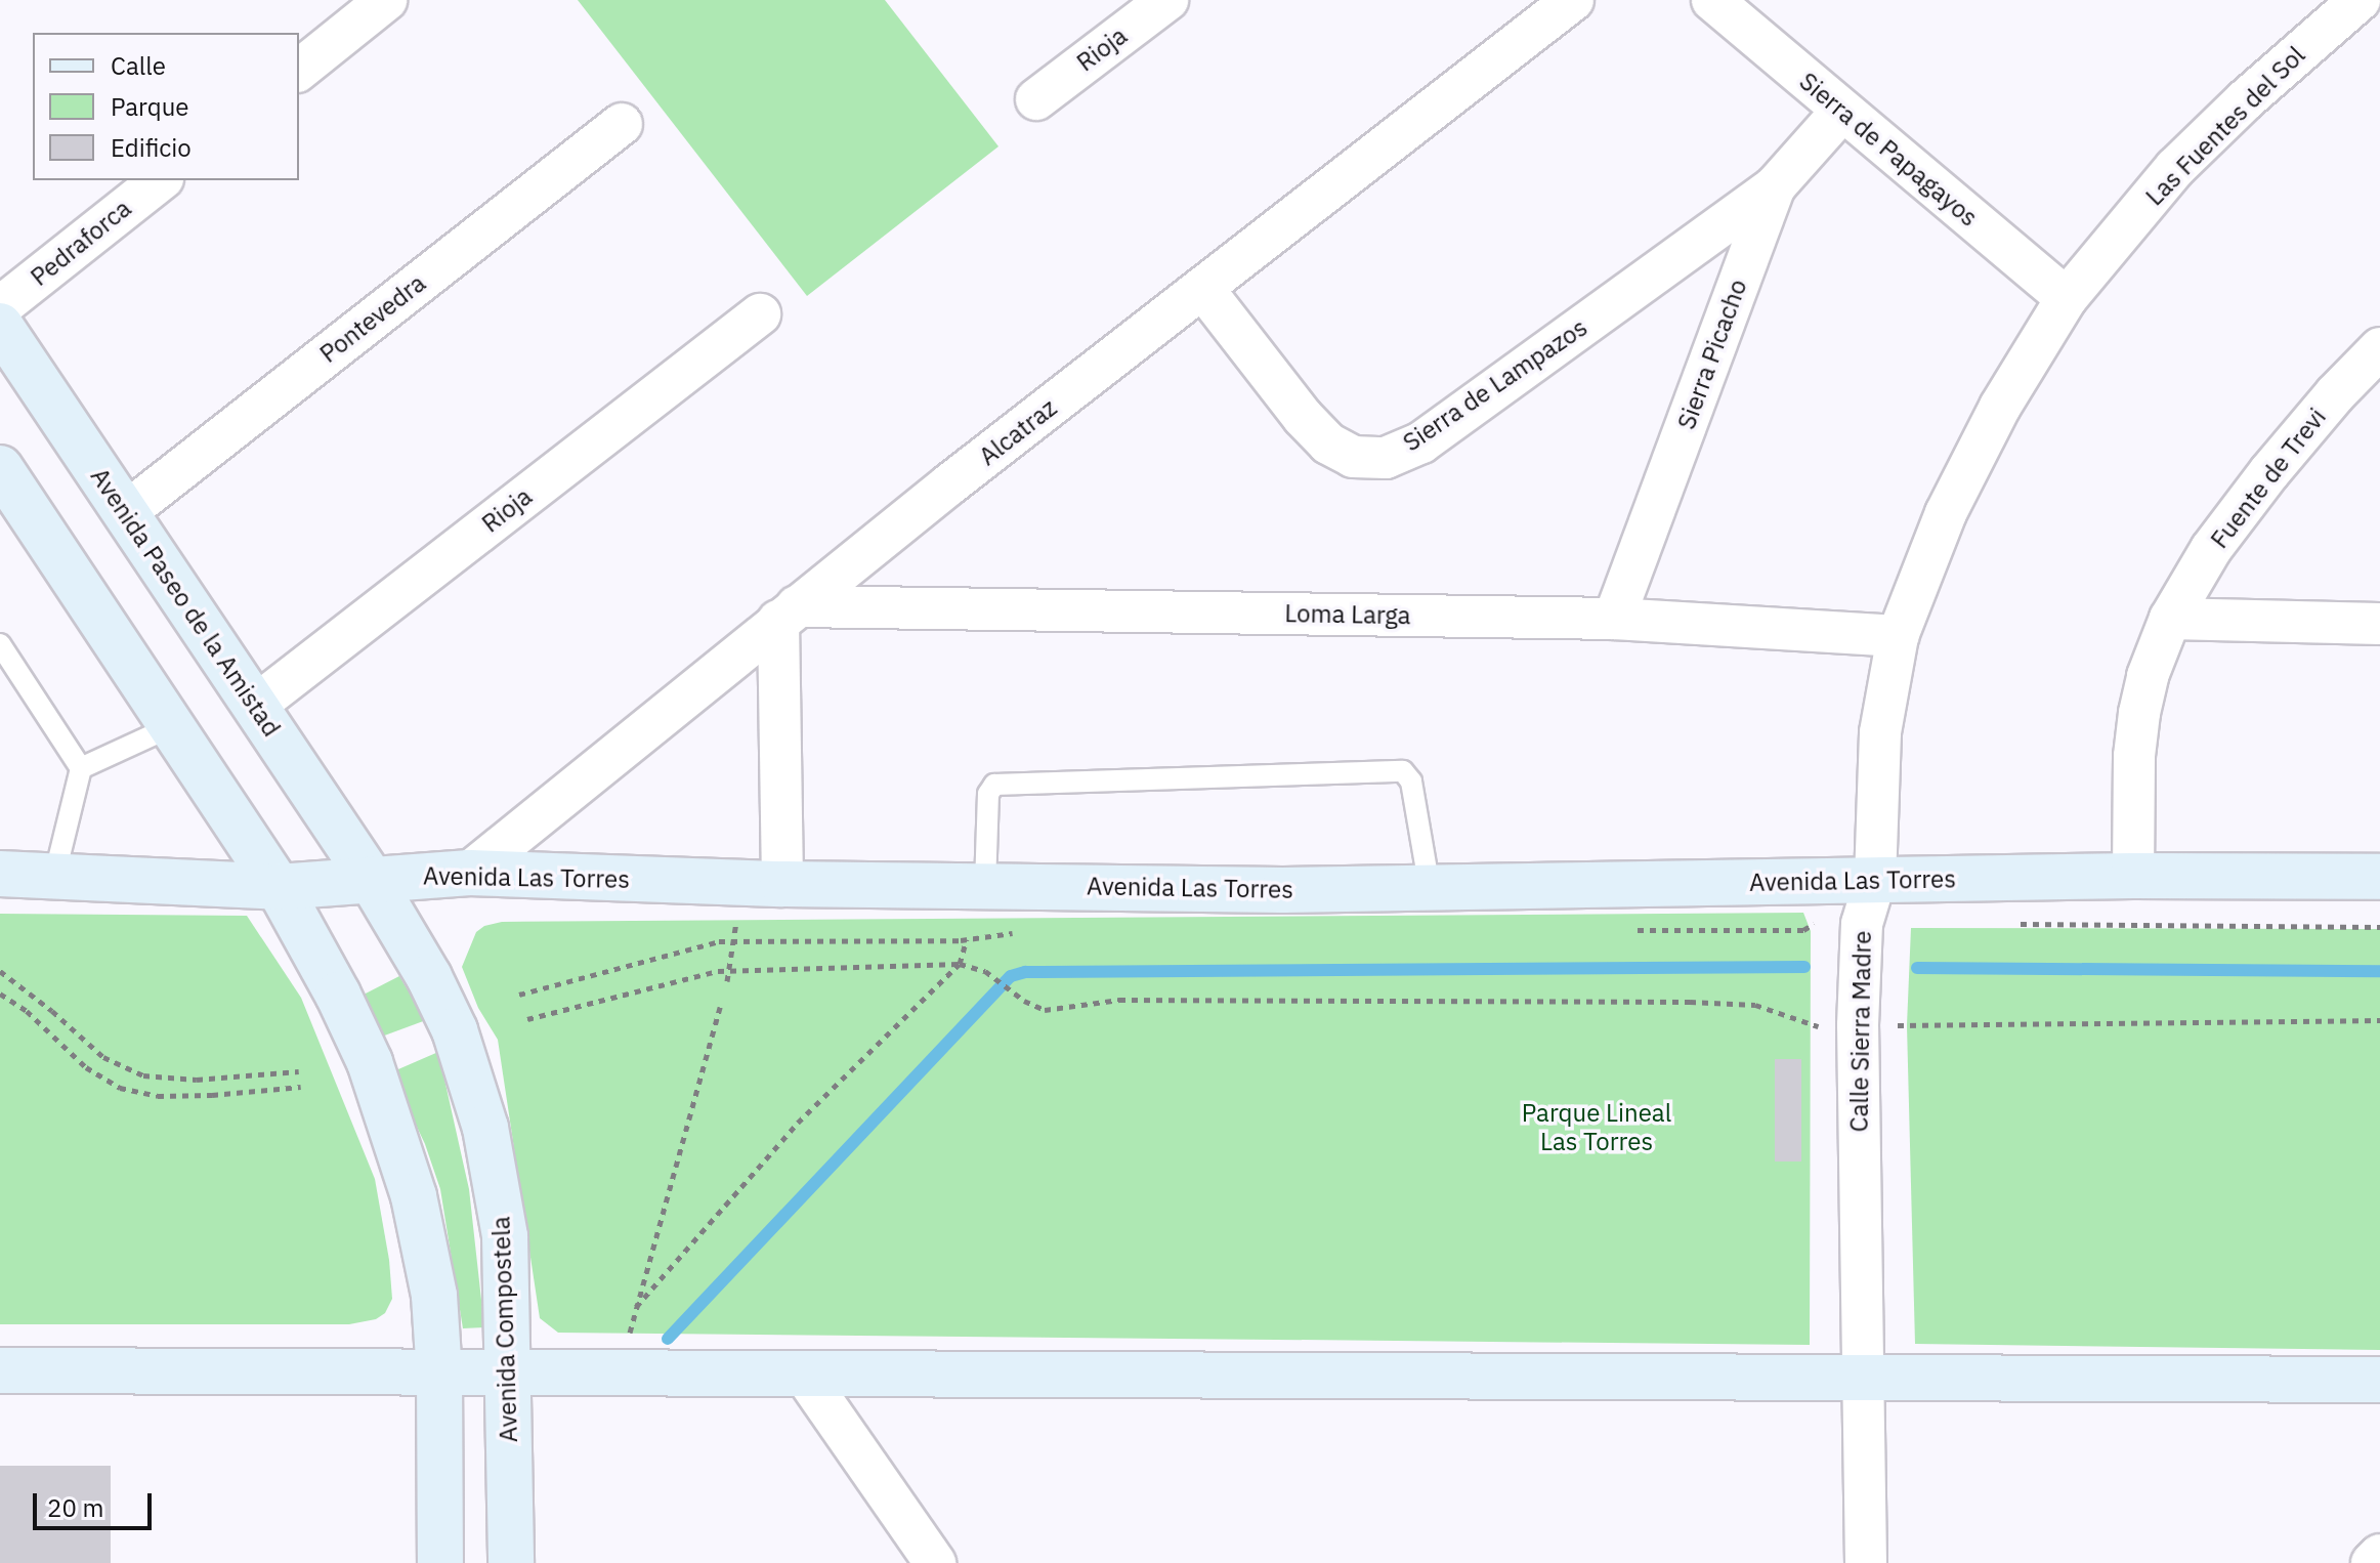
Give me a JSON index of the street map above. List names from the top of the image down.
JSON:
{
  "streets": {
    "street": [
      "Rioja",
      "Las Fuentes del Sol",
      "Sierra de Papagayos",
      "Pedraforca",
      "Pontevedra",
      "Sierra Picacho",
      "Sierra de Lampazos",
      "Alcatraz",
      "Fuente de Trevi",
      "Avenida Paseo de la Amistad",
      "Loma Larga",
      "Avenida Las Torres",
      "Calle Sierra Madre",
      "Avenida Compostela"
    ]
  },
  "crossings": [
    ["Rioja", "Avenida Paseo de la Amistad"],
    ["Las Fuentes del Sol", "Sierra de Papagayos"],
    ["Las Fuentes del Sol", "Calle Sierra Madre"],
    ["Sierra de Papagayos", "Sierra Picacho"],
    ["Sierra de Papagayos", "Calle Sierra Madre"],
    ["Pontevedra", "Avenida Paseo de la Amistad"],
    ["Sierra Picacho", "Sierra de Lampazos"],
    ["Sierra Picacho", "Loma Larga"],
    ["Sierra de Lampazos", "Alcatraz"],
    ["Alcatraz", "Loma Larga"],
    ["Alcatraz", "Avenida Las Torres"],
    ["Fuente de Trevi", "Avenida Las Torres"],
    ["Avenida Paseo de la Amistad", "Avenida Las Torres"],
    ["Avenida Paseo de la Amistad", "Avenida Compostela"],
    ["Loma Larga", "Calle Sierra Madre"],
    ["Avenida Las Torres", "Calle Sierra Madre"],
    ["Avenida Las Torres", "Avenida Compostela"]
  ],
  "parks": ["Parque Lineal Las Torres"],
  "legend": ["Calle", "Parque", "Edificio"],
  "scale_bar": "20 m"
}
